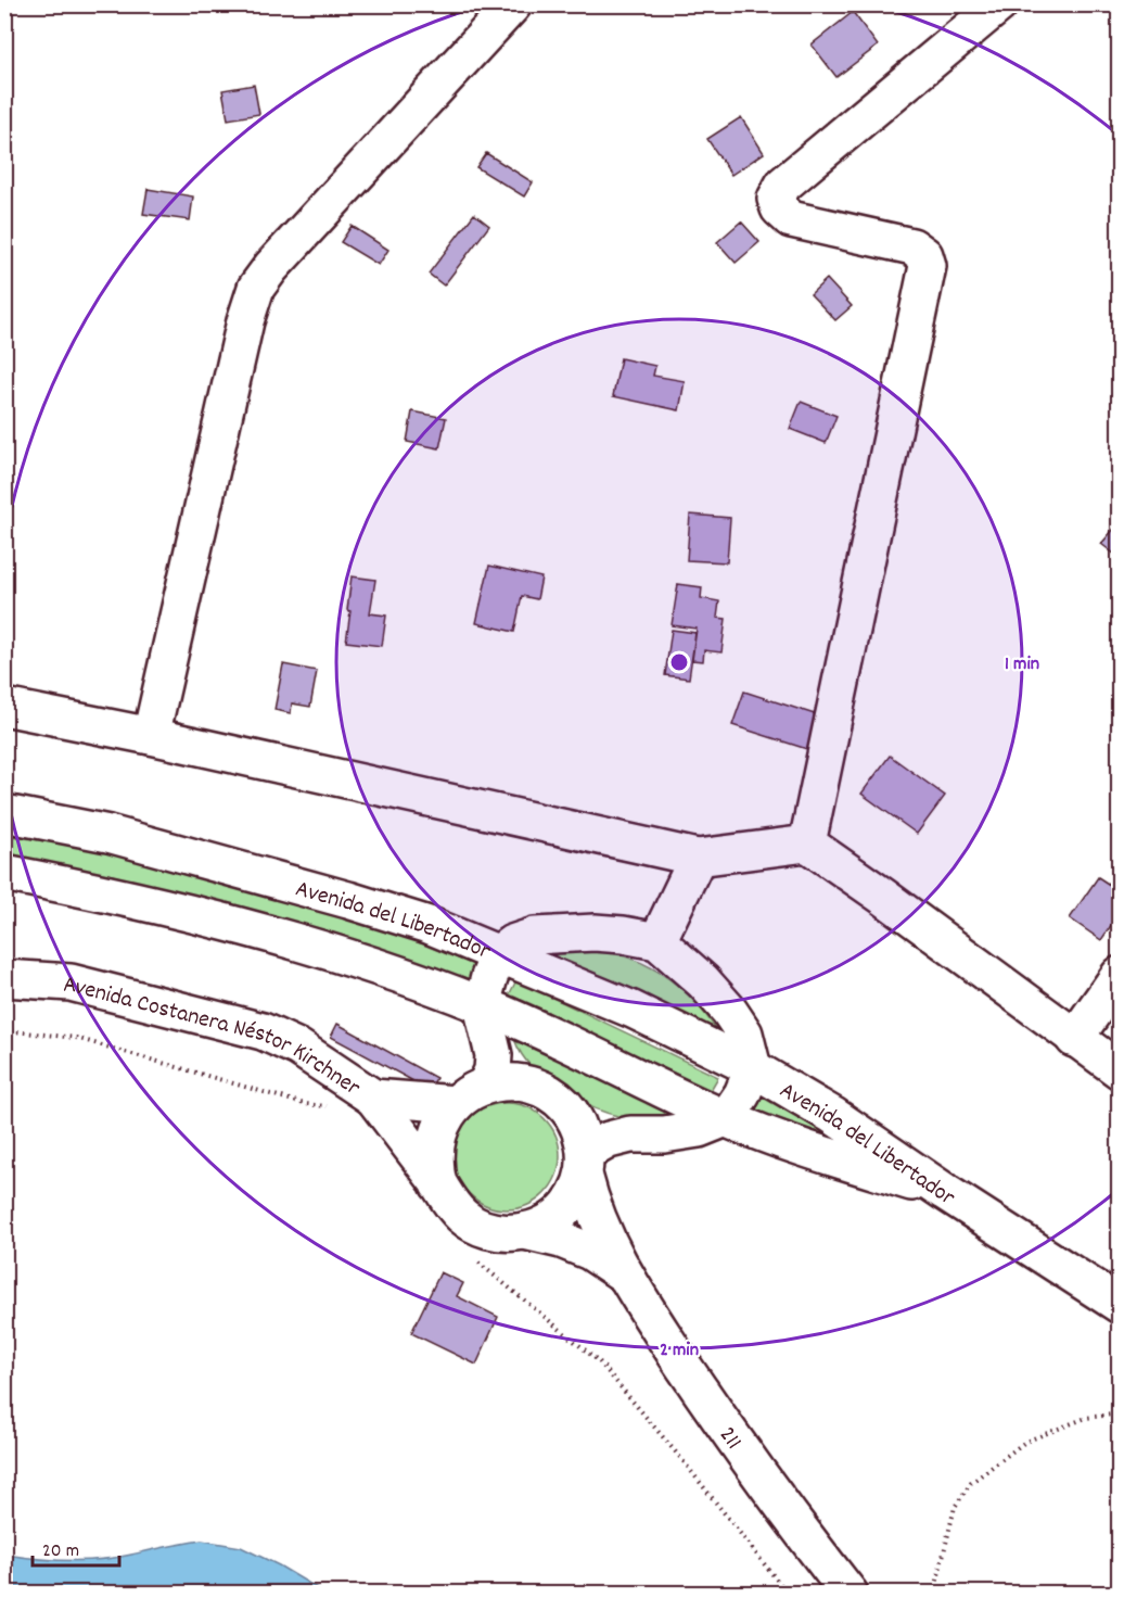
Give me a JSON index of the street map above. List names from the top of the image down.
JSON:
{
  "streets": {
    "street": ["Avenida del Libertador", "Avenida Costanera Néstor Kirchner", "211"]
  },
  "crossings": [
    ["Avenida Costanera Néstor Kirchner", "211"]
  ],
  "scale_bar": "20 m",
  "rings": ["1 min", "2 min"]
}
